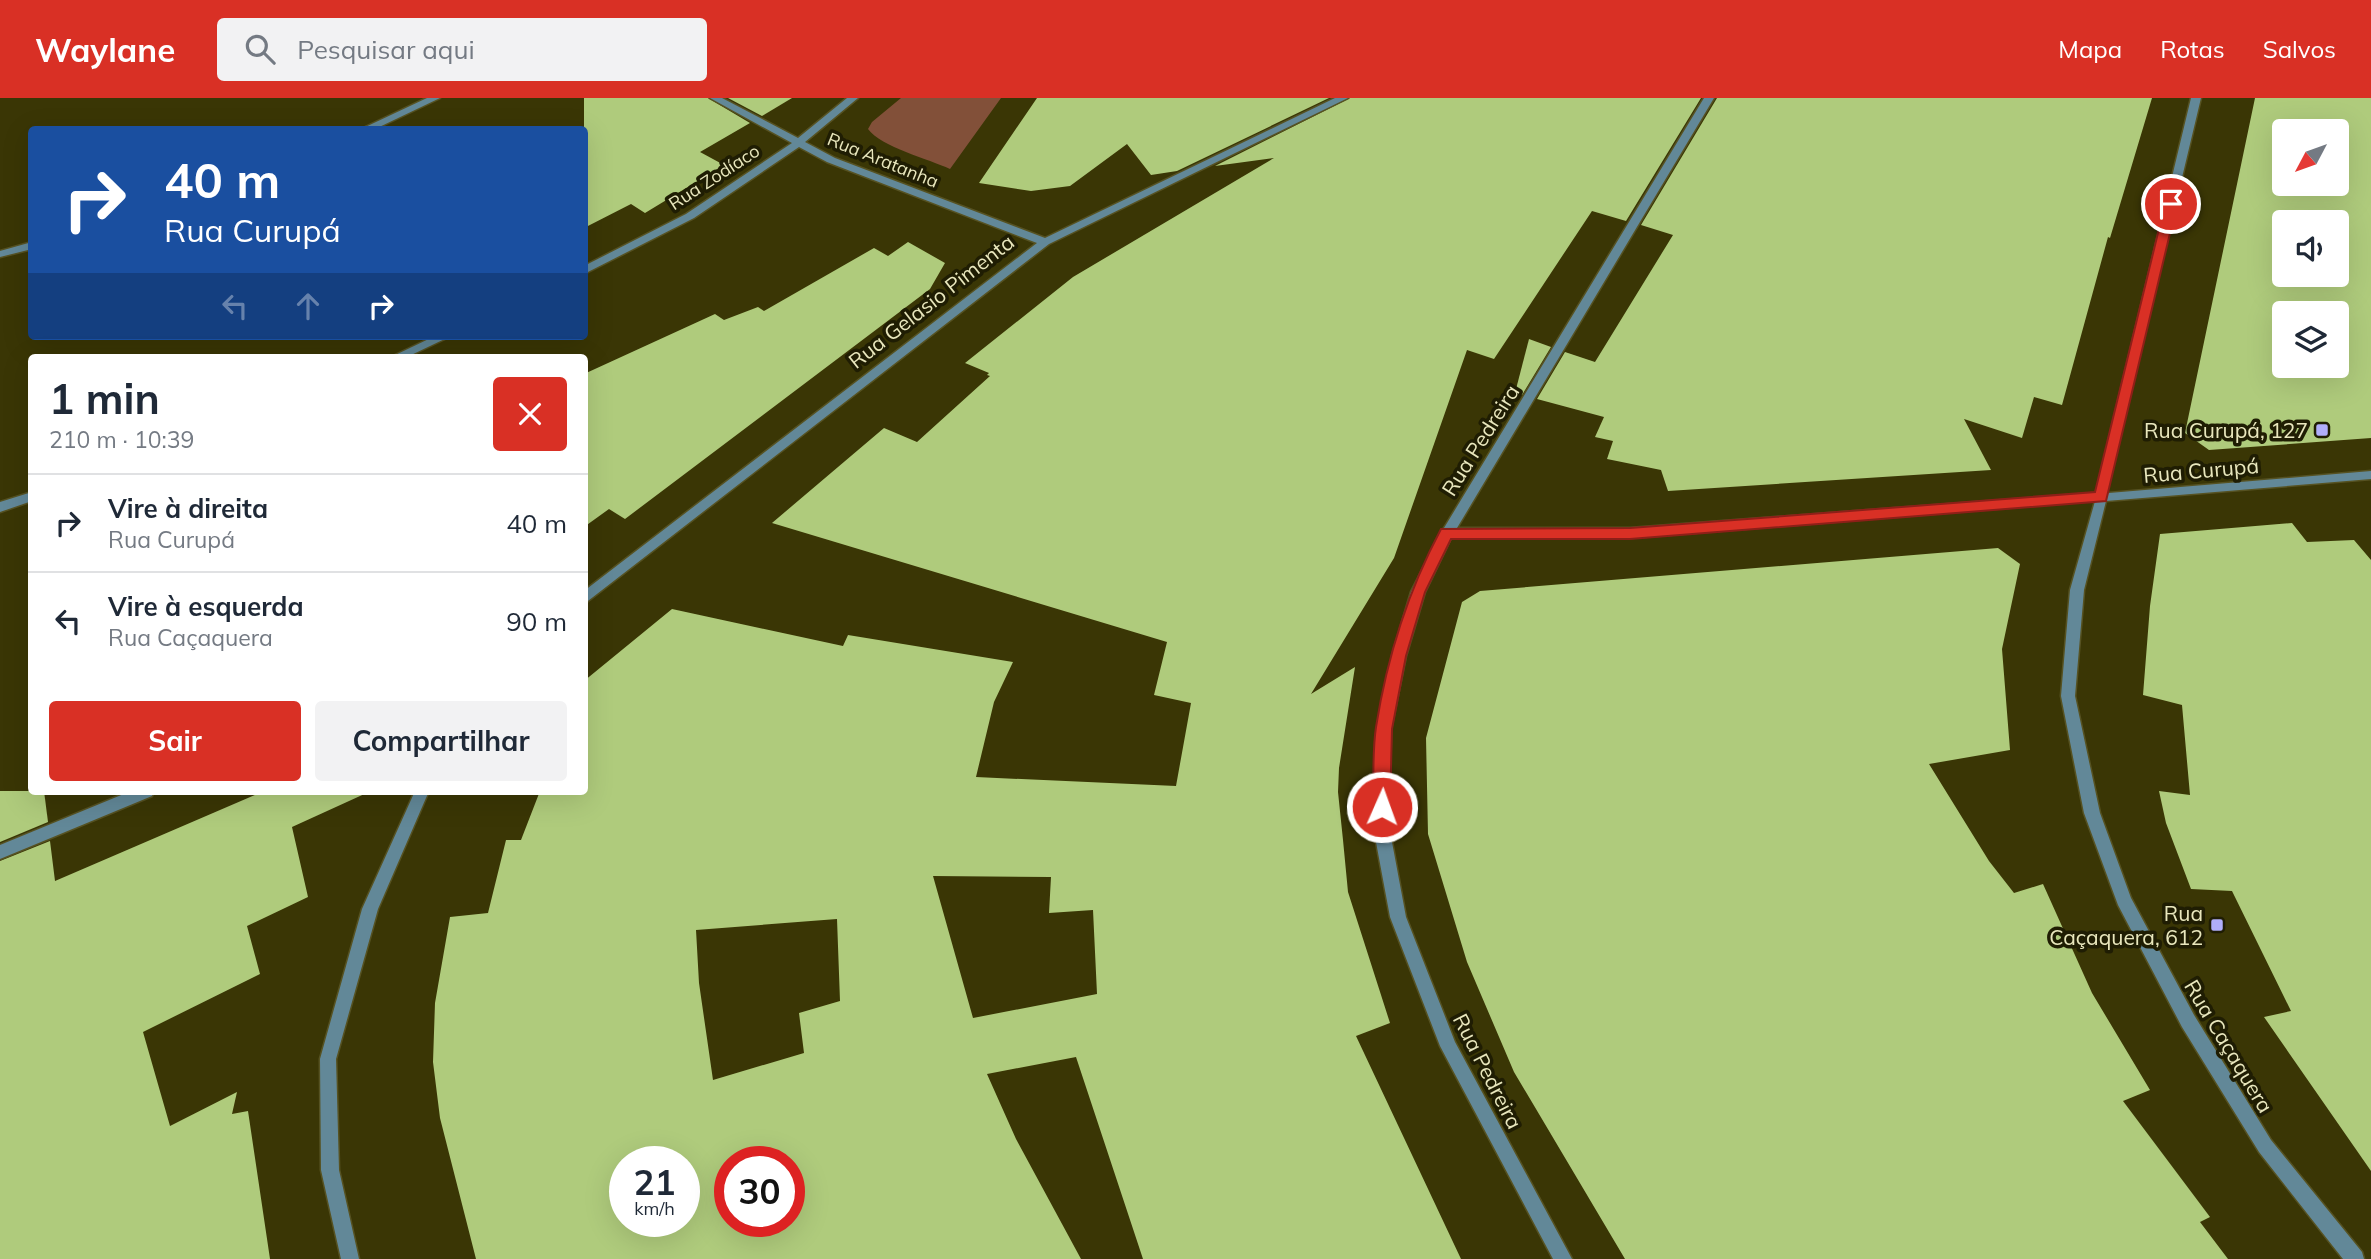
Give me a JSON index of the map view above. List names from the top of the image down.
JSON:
{
  "streets": {
    "street": [
      "Rua Aratanha",
      "Rua Zodíaco",
      "Rua Gelasio Pimenta",
      "Rua Pedreira",
      "Rua Curupá",
      "Rua Caçaquera"
    ]
  },
  "crossings": [
    ["Rua Aratanha", "Rua Zodíaco"],
    ["Rua Aratanha", "Rua Gelasio Pimenta"],
    ["Rua Pedreira", "Rua Curupá"],
    ["Rua Curupá", "Rua Caçaquera"]
  ],
  "places": {
    "transit": ["Rua Curupá, 127", "Rua Caçaquera, 612"]
  },
  "north": "bottom left",
  "page": {
    "header": "Waylane",
    "search": "Pesquisar aqui",
    "nav": ["Mapa", "Rotas", "Salvos"],
    "turn": ["40 m", "Rua Curupá"],
    "heading": ["1 min", "210 m · 10:39"],
    "list": [
      {
        "name": "Vire à direita",
        "note": "Rua Curupá",
        "value": "40 m"
      },
      {
        "name": "Vire à esquerda",
        "note": "Rua Caçaquera",
        "value": "90 m"
      }
    ],
    "buttons": ["Sair", "Compartilhar"],
    "speed": "21 km/h",
    "limit": "30"
  }
}
